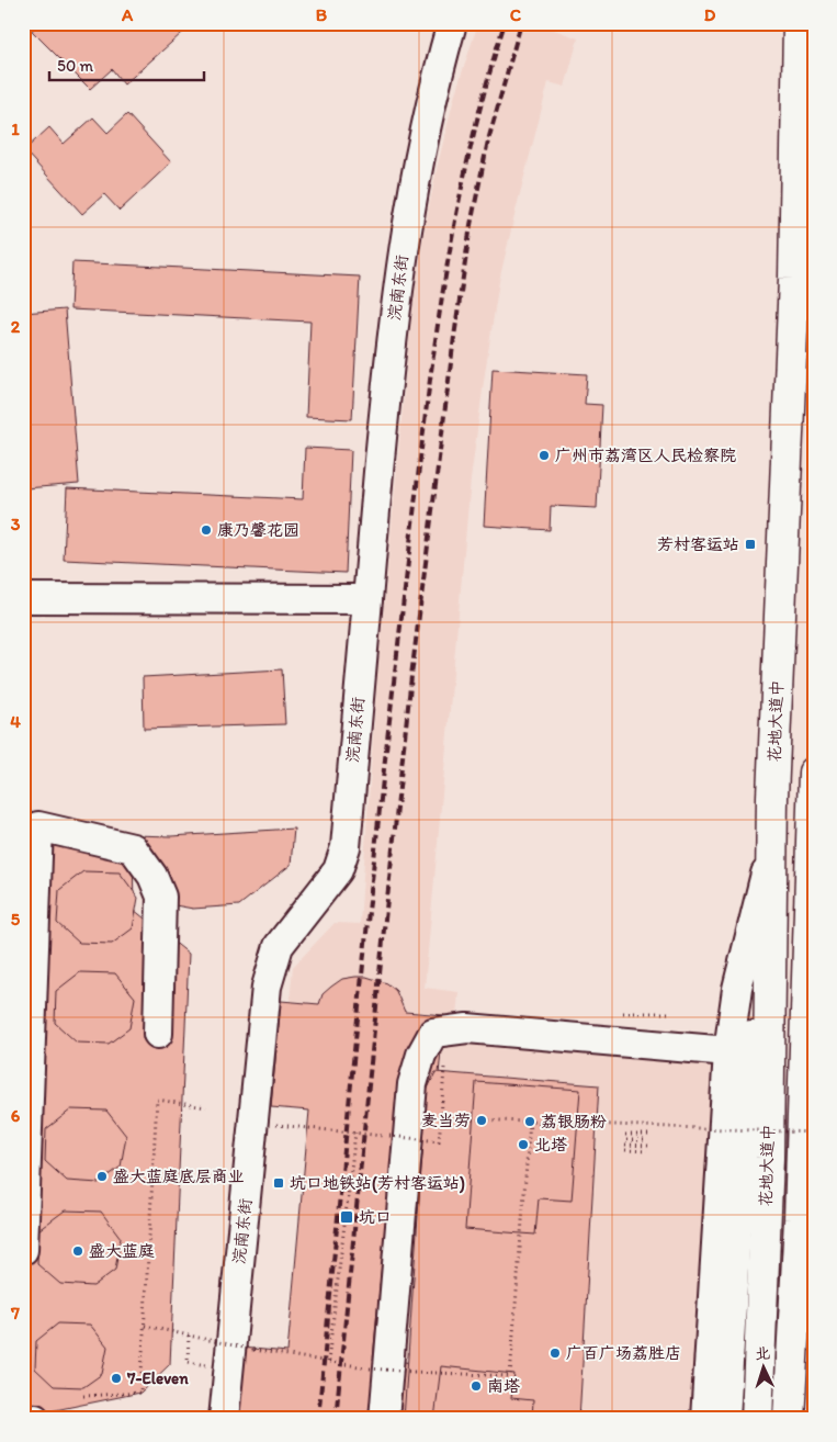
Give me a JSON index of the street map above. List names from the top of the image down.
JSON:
{
  "streets": {
    "main road": ["花地大道中"],
    "street": ["浣南东街"]
  },
  "places": {
    "other": [
      "广州市荔湾区人民检察院",
      "康乃馨花园",
      "麦当劳",
      "荔银肠粉",
      "北塔",
      "盛大蓝庭底层商业",
      "盛大蓝庭",
      "广百广场荔胜店",
      "7-Eleven",
      "南塔"
    ],
    "transit": ["芳村客运站", "坑口地铁站(芳村客运站)", "坑口"]
  },
  "scale_bar": "50 m",
  "north": "top",
  "grid": {
    "columns": [
      "A",
      "B",
      "C",
      "D"
    ],
    "rows": [
      "1",
      "2",
      "3",
      "4",
      "5",
      "6",
      "7"
    ]
  }
}
